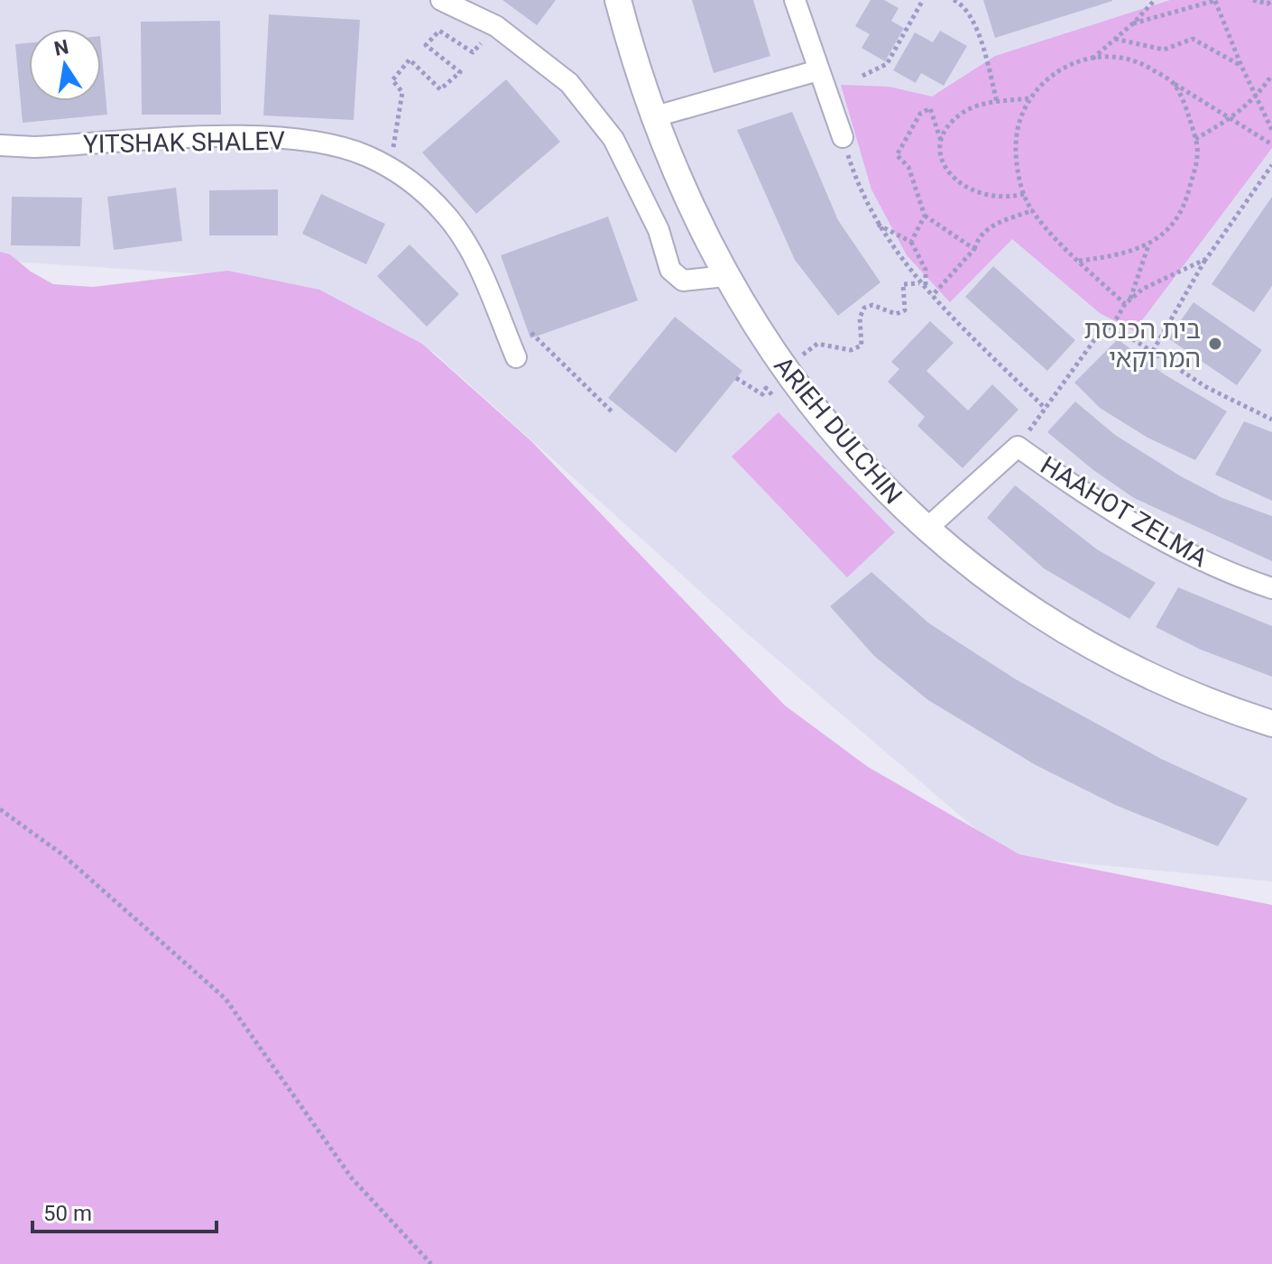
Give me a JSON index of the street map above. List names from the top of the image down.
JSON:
{
  "streets": {
    "street": ["YITSHAK SHALEV", "ARIEH DULCHIN", "HAAHOT ZELMA"]
  },
  "places": ["בית הכנסת המרוקאי"],
  "scale_bar": "50 m",
  "north": "top"
}
